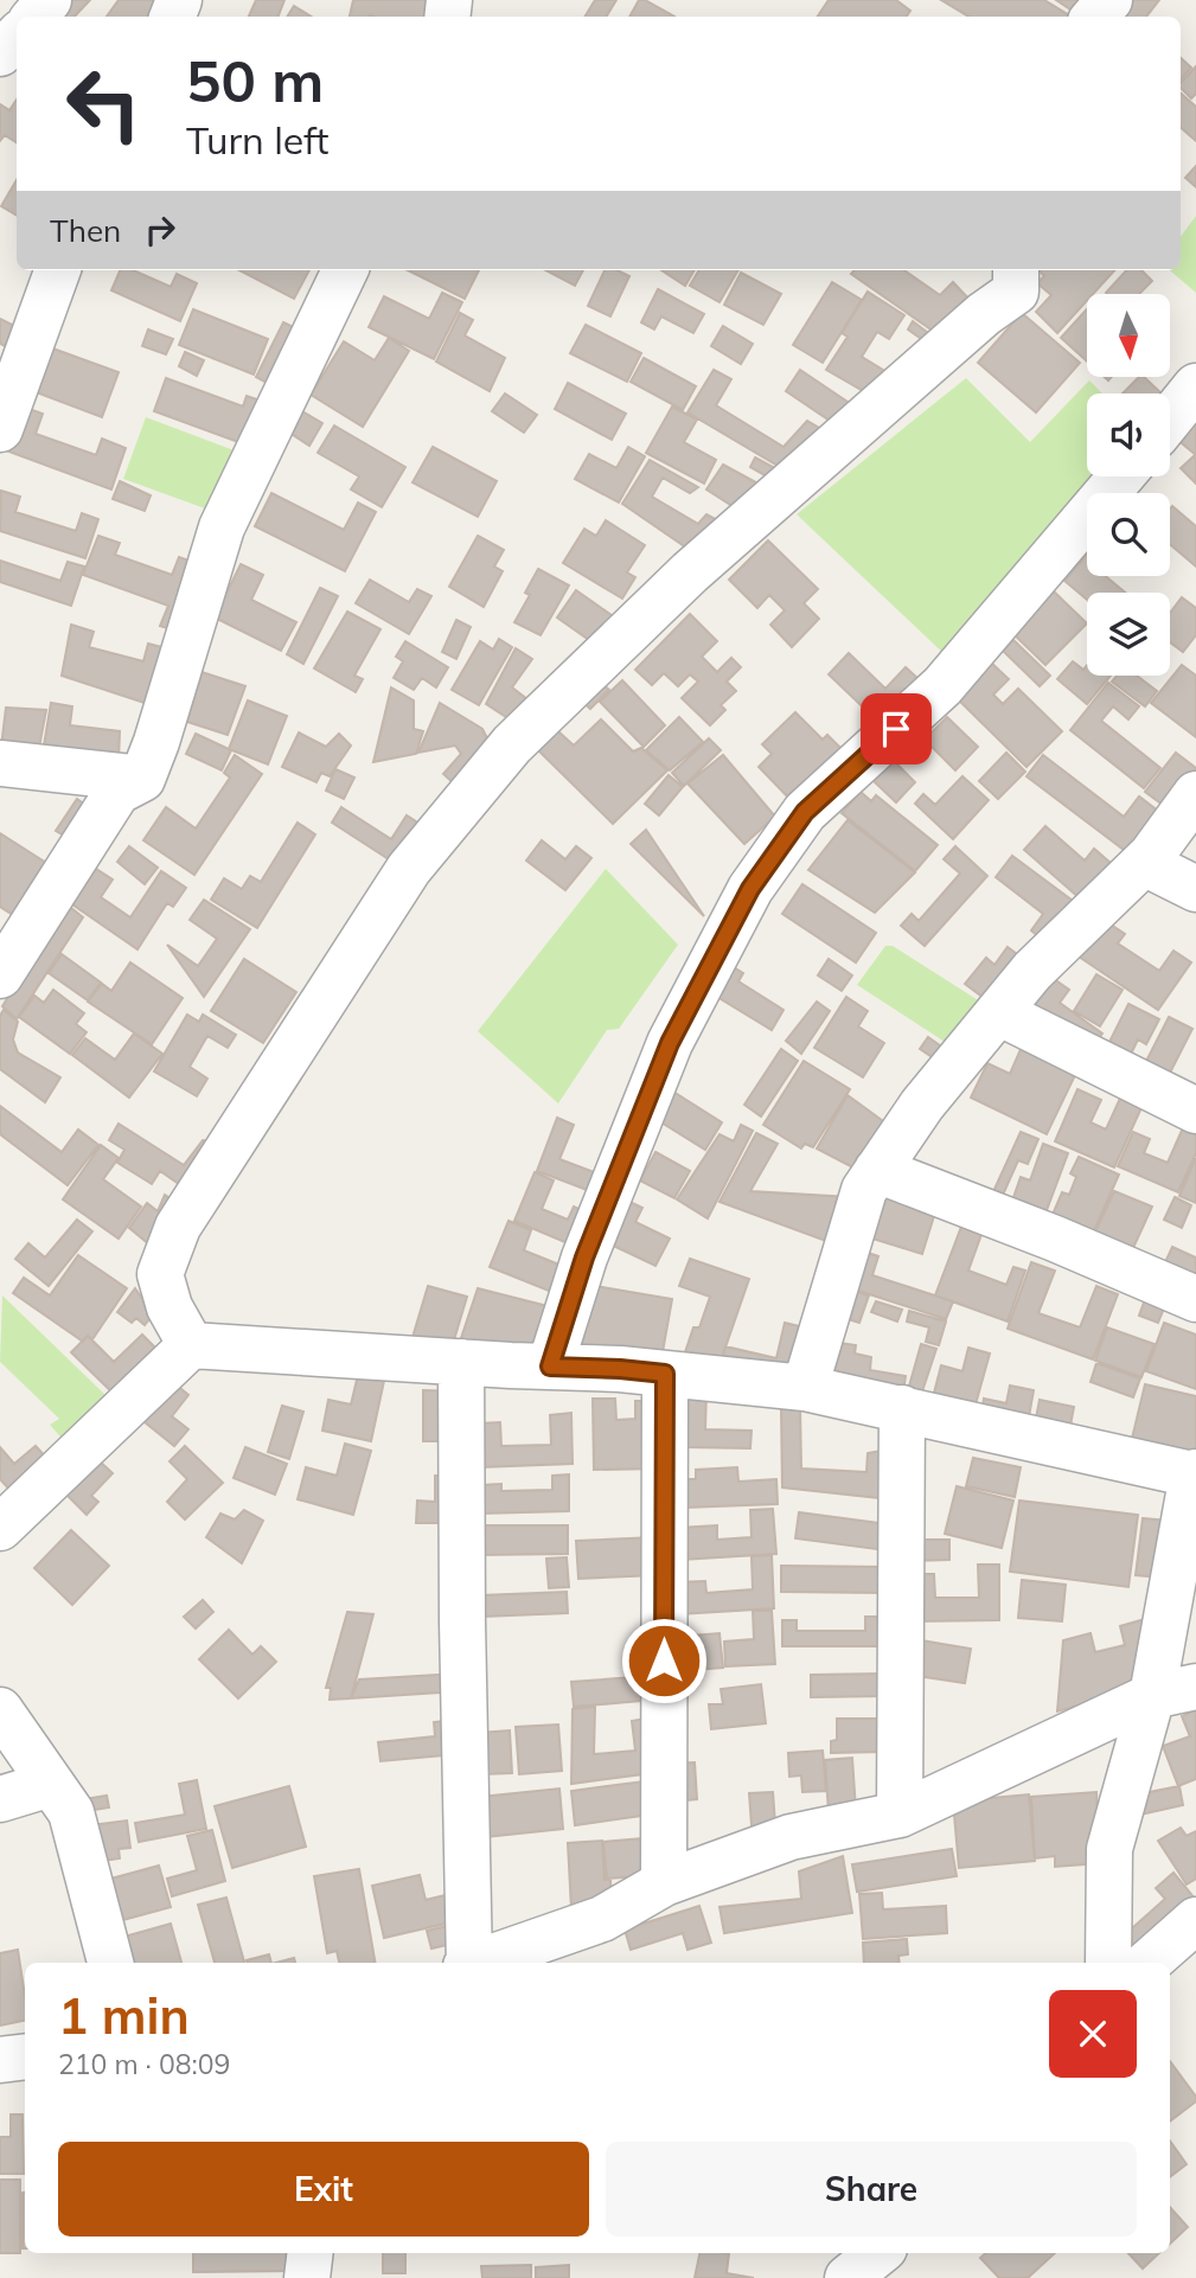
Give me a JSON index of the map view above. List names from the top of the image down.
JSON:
{
  "north": "bottom",
  "page": {
    "turn": ["50 m", "Turn left"],
    "then": "Then",
    "heading": ["1 min", "210 m · 08:09"],
    "buttons": ["Exit", "Share"]
  }
}
